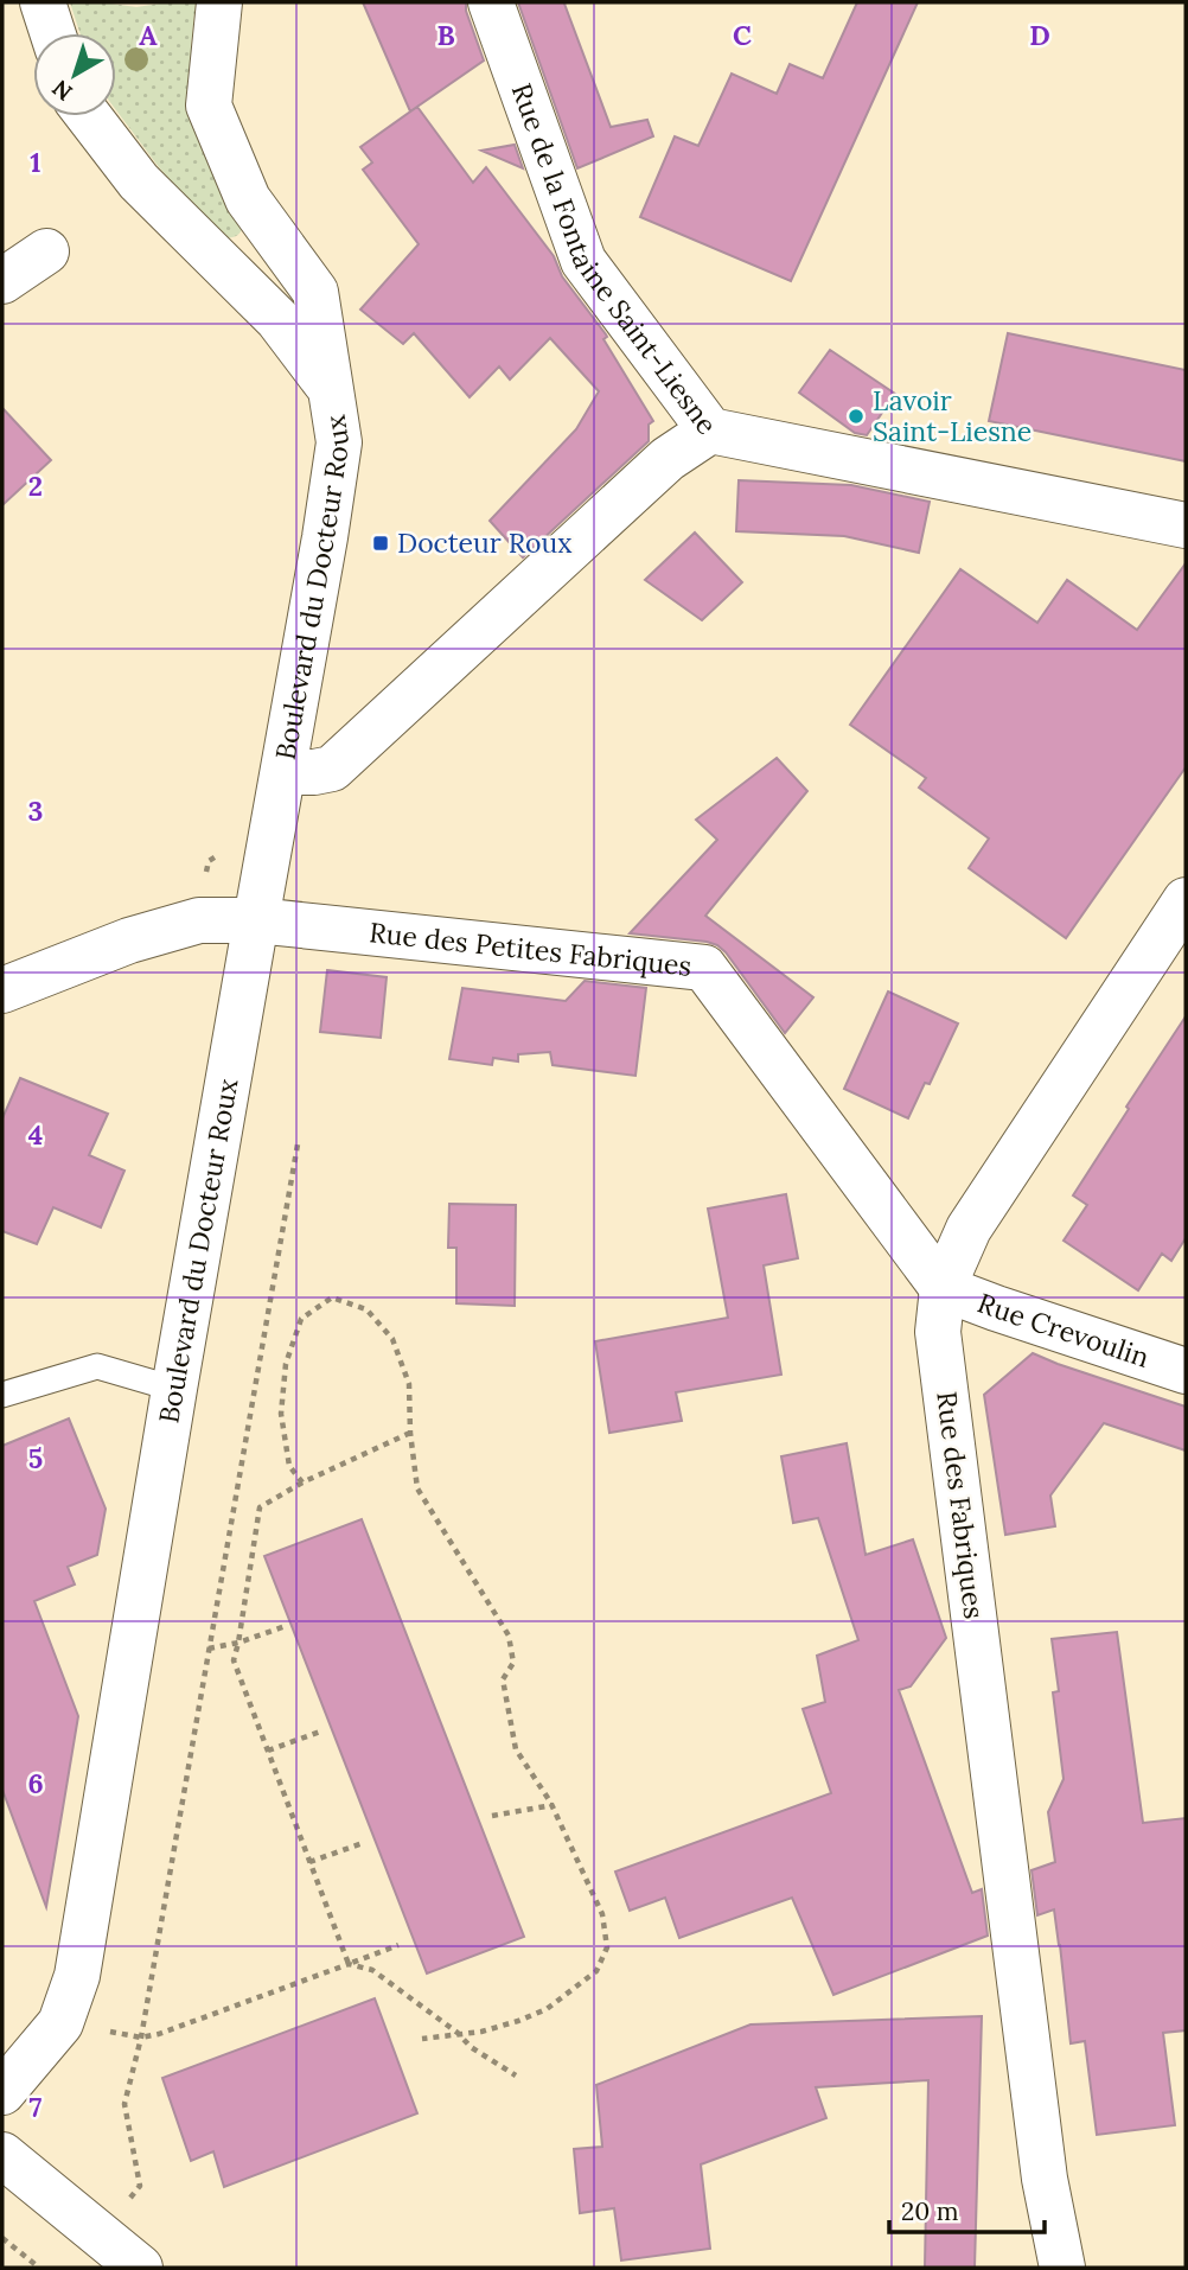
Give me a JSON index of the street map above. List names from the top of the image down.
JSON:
{
  "streets": {
    "street": [
      "Rue de la Fontaine Saint-Liesne",
      "Boulevard du Docteur Roux",
      "Rue des Petites Fabriques",
      "Rue Crevoulin",
      "Rue des Fabriques"
    ]
  },
  "crossings": [
    ["Boulevard du Docteur Roux", "Rue des Petites Fabriques"],
    ["Rue des Petites Fabriques", "Rue Crevoulin"],
    ["Rue des Petites Fabriques", "Rue des Fabriques"],
    ["Rue Crevoulin", "Rue des Fabriques"]
  ],
  "places": {
    "other": ["Lavoir Saint-Liesne"],
    "transit": ["Docteur Roux"]
  },
  "scale_bar": "20 m",
  "north": "bottom left",
  "grid": {
    "columns": [
      "A",
      "B",
      "C",
      "D"
    ],
    "rows": [
      "1",
      "2",
      "3",
      "4",
      "5",
      "6",
      "7"
    ]
  }
}
